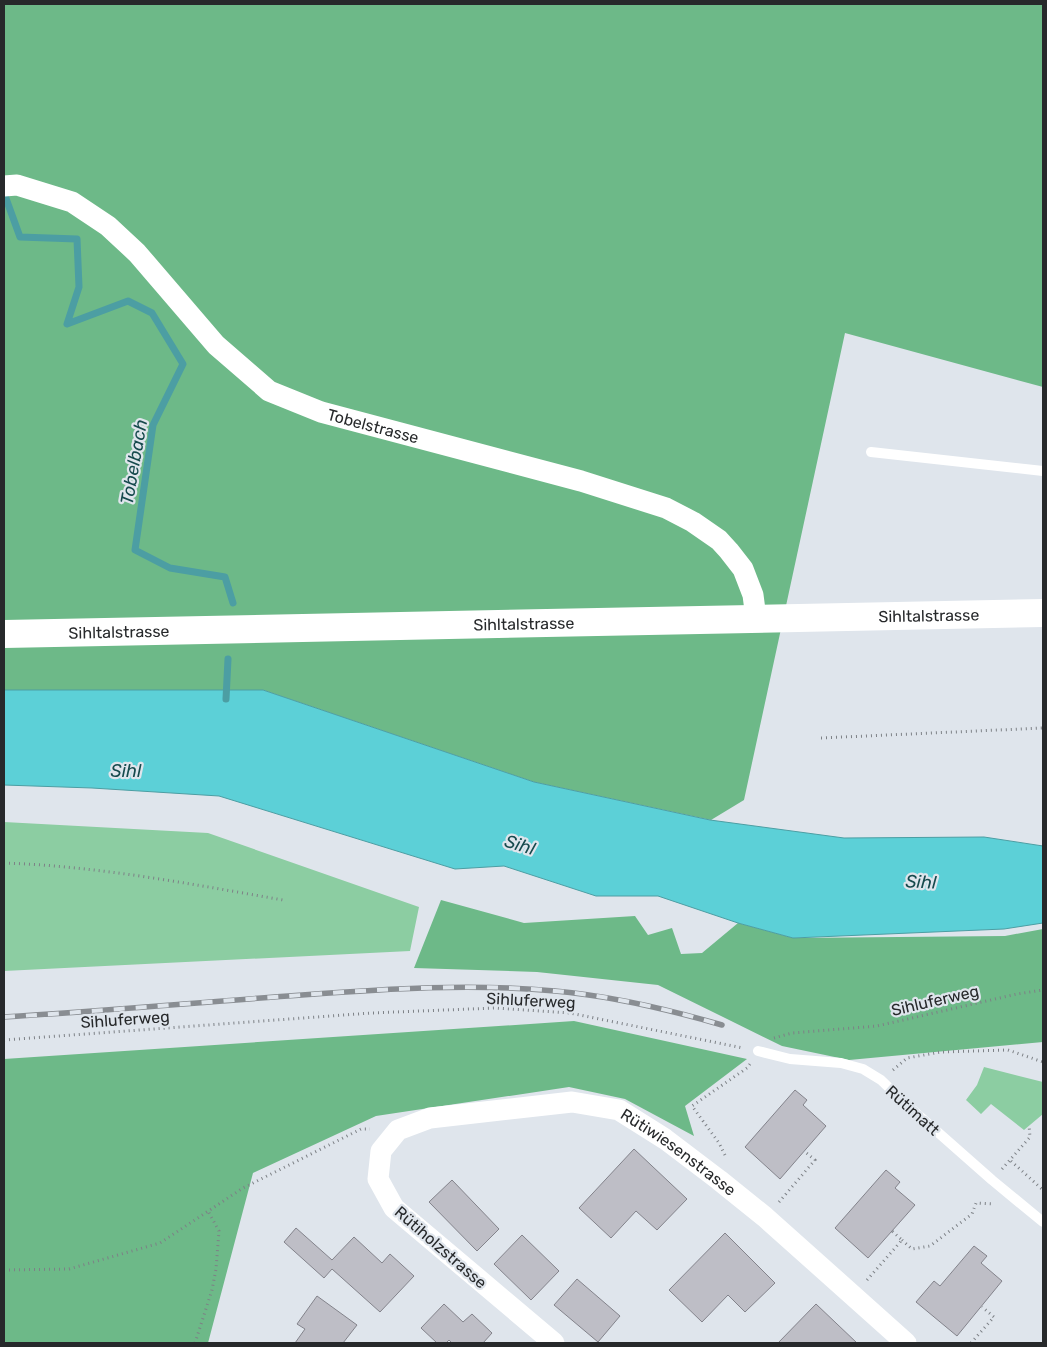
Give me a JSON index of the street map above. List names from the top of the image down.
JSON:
{
  "streets": {
    "main road": ["Sihltalstrasse"],
    "street": ["Tobelstrasse", "Rütiwiesenstrasse", "Rütiholzstrasse"],
    "lane": ["Rütimatt"],
    "path": ["Sihluferweg"]
  },
  "crossings": [
    ["Tobelstrasse", "Sihltalstrasse"],
    ["Sihluferweg", "Rütimatt"],
    ["Rütiwiesenstrasse", "Rütiholzstrasse"]
  ],
  "water": ["Tobelbach", "Sihl"]
}
